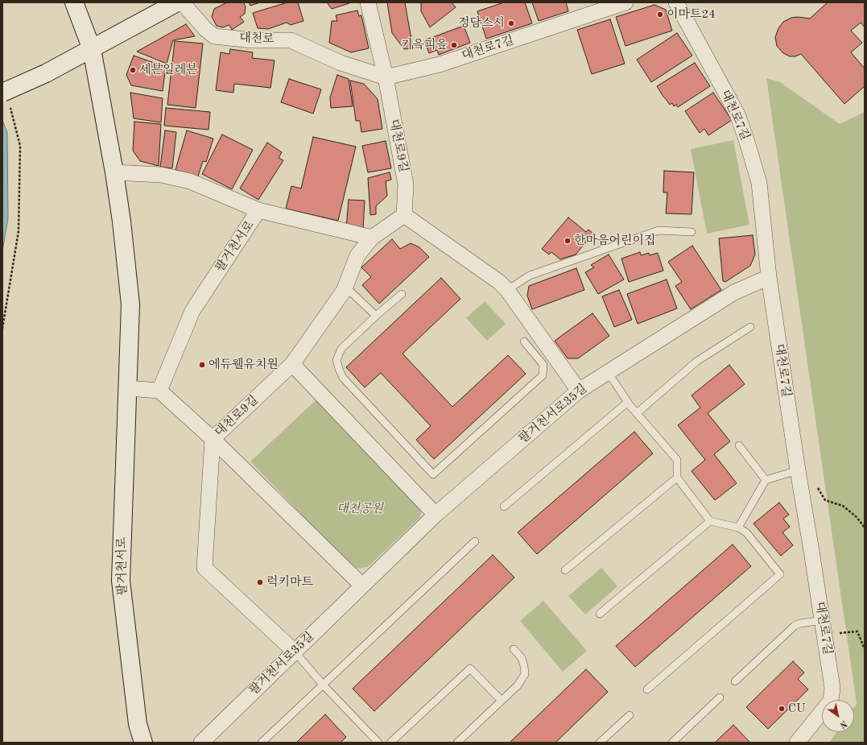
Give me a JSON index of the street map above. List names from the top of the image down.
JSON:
{
  "streets": {
    "main road": ["팔거천서로"],
    "street": [
      "대천로",
      "대천로7길",
      "대천로9길",
      "팔거천서로35길"
    ]
  },
  "crossings": [
    ["대천로", "대천로7길"],
    ["대천로", "대천로9길"],
    ["대천로7길", "대천로9길"],
    ["대천로7길", "팔거천서로35길"],
    ["대천로9길", "팔거천서로35길"]
  ],
  "parks": ["대천공원"],
  "places": [
    "이마트24",
    "정담스시",
    "키읔피읖",
    "세븐일레븐",
    "한마음어린이집",
    "에듀웰유치원",
    "럭키마트",
    "CU"
  ],
  "north": "bottom right"
}
